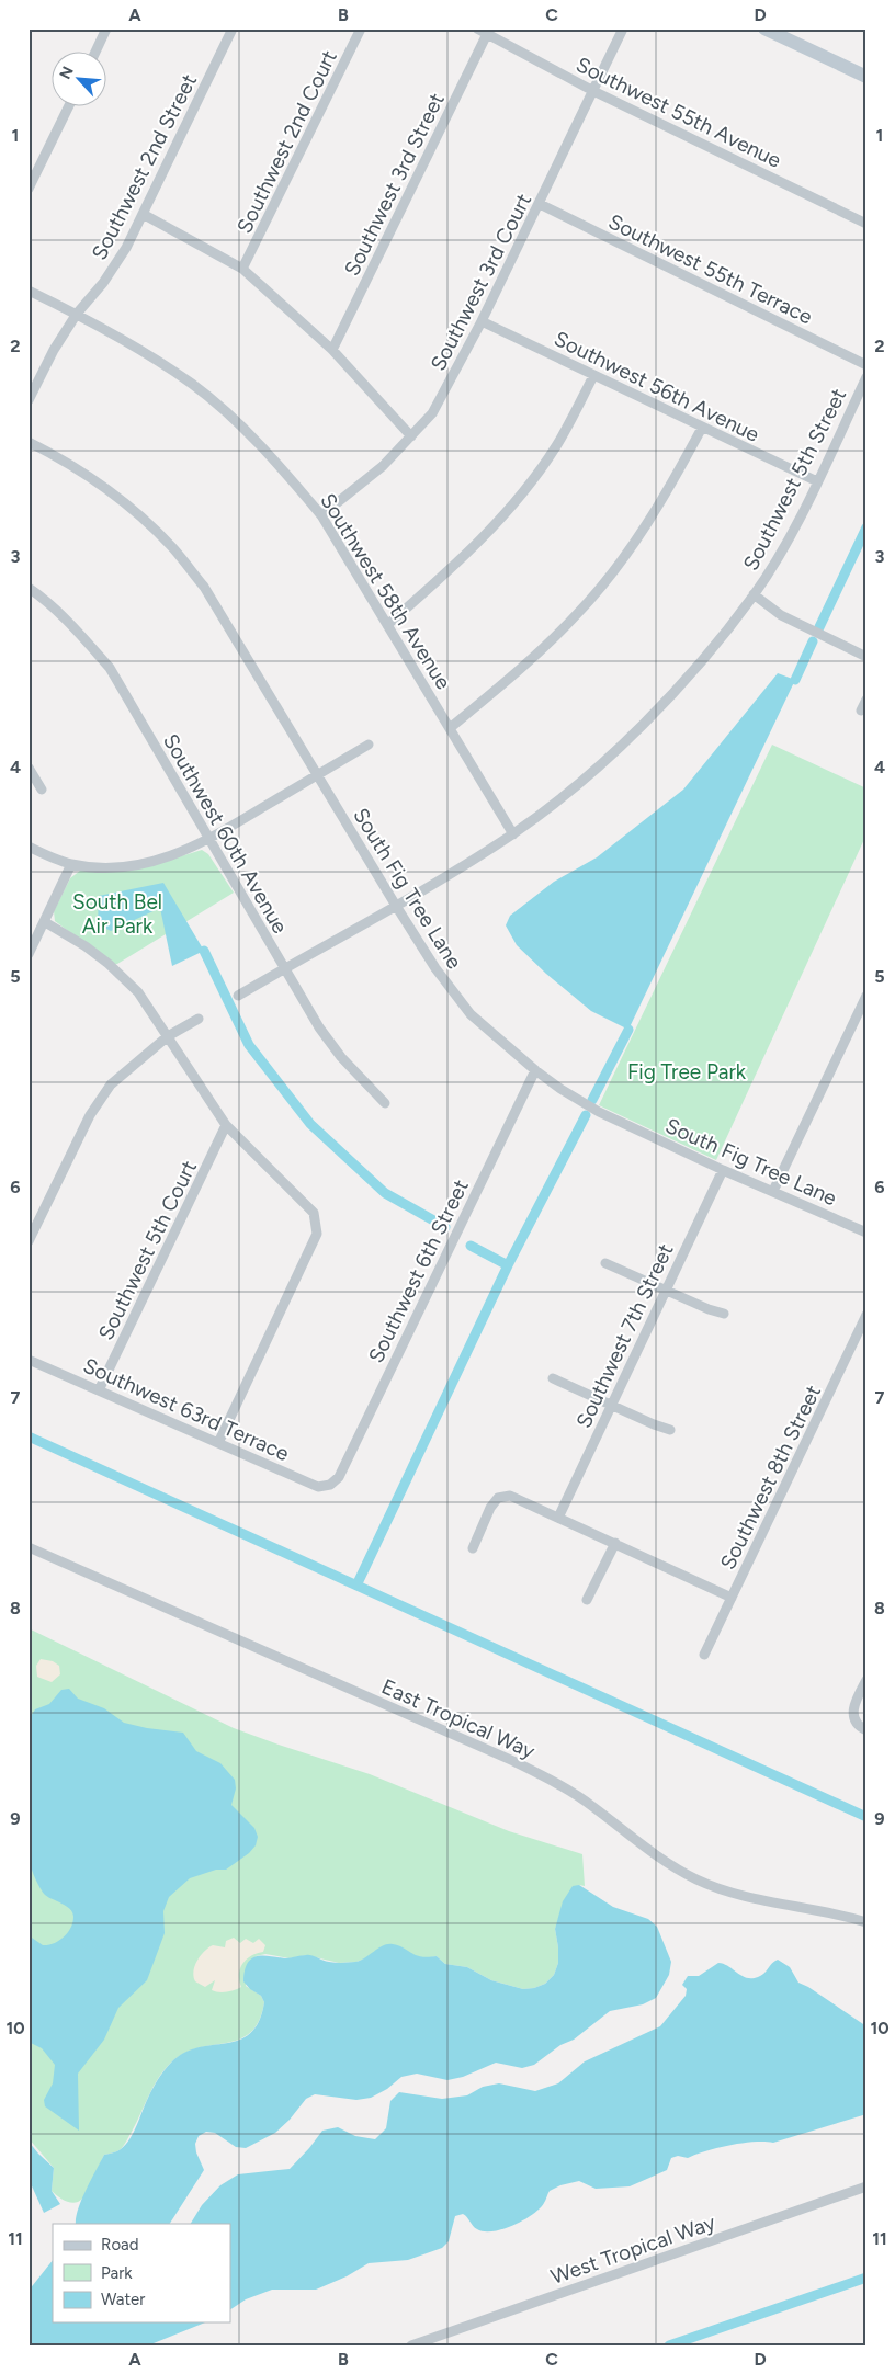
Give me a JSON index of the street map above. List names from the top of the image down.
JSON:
{
  "streets": {
    "street": [
      "Southwest 55th Avenue",
      "Southwest 2nd Court",
      "Southwest 2nd Street",
      "Southwest 3rd Street",
      "Southwest 55th Terrace",
      "Southwest 3rd Court",
      "Southwest 56th Avenue",
      "Southwest 5th Street",
      "Southwest 58th Avenue",
      "Southwest 60th Avenue",
      "South Fig Tree Lane",
      "Southwest 5th Court",
      "Southwest 6th Street",
      "Southwest 7th Street",
      "Southwest 63rd Terrace",
      "Southwest 8th Street",
      "East Tropical Way",
      "West Tropical Way"
    ]
  },
  "crossings": [
    ["Southwest 55th Avenue", "Southwest 3rd Street"],
    ["Southwest 55th Avenue", "Southwest 3rd Court"],
    ["Southwest 2nd Street", "Southwest 58th Avenue"],
    ["Southwest 55th Terrace", "Southwest 3rd Court"],
    ["Southwest 3rd Court", "Southwest 56th Avenue"],
    ["Southwest 3rd Court", "Southwest 58th Avenue"],
    ["Southwest 56th Avenue", "Southwest 5th Street"],
    ["Southwest 5th Street", "Southwest 58th Avenue"],
    ["Southwest 5th Street", "Southwest 60th Avenue"],
    ["Southwest 5th Street", "South Fig Tree Lane"],
    ["South Fig Tree Lane", "Southwest 6th Street"],
    ["South Fig Tree Lane", "Southwest 7th Street"],
    ["Southwest 5th Court", "Southwest 63rd Terrace"],
    ["Southwest 6th Street", "Southwest 63rd Terrace"]
  ],
  "parks": ["South Bel Air Park", "Fig Tree Park"],
  "legend": ["Road", "Park", "Water"],
  "north": "top left",
  "grid": {
    "columns": [
      "A",
      "B",
      "C",
      "D"
    ],
    "rows": [
      "1",
      "2",
      "3",
      "4",
      "5",
      "6",
      "7",
      "8",
      "9",
      "10",
      "11"
    ]
  }
}
